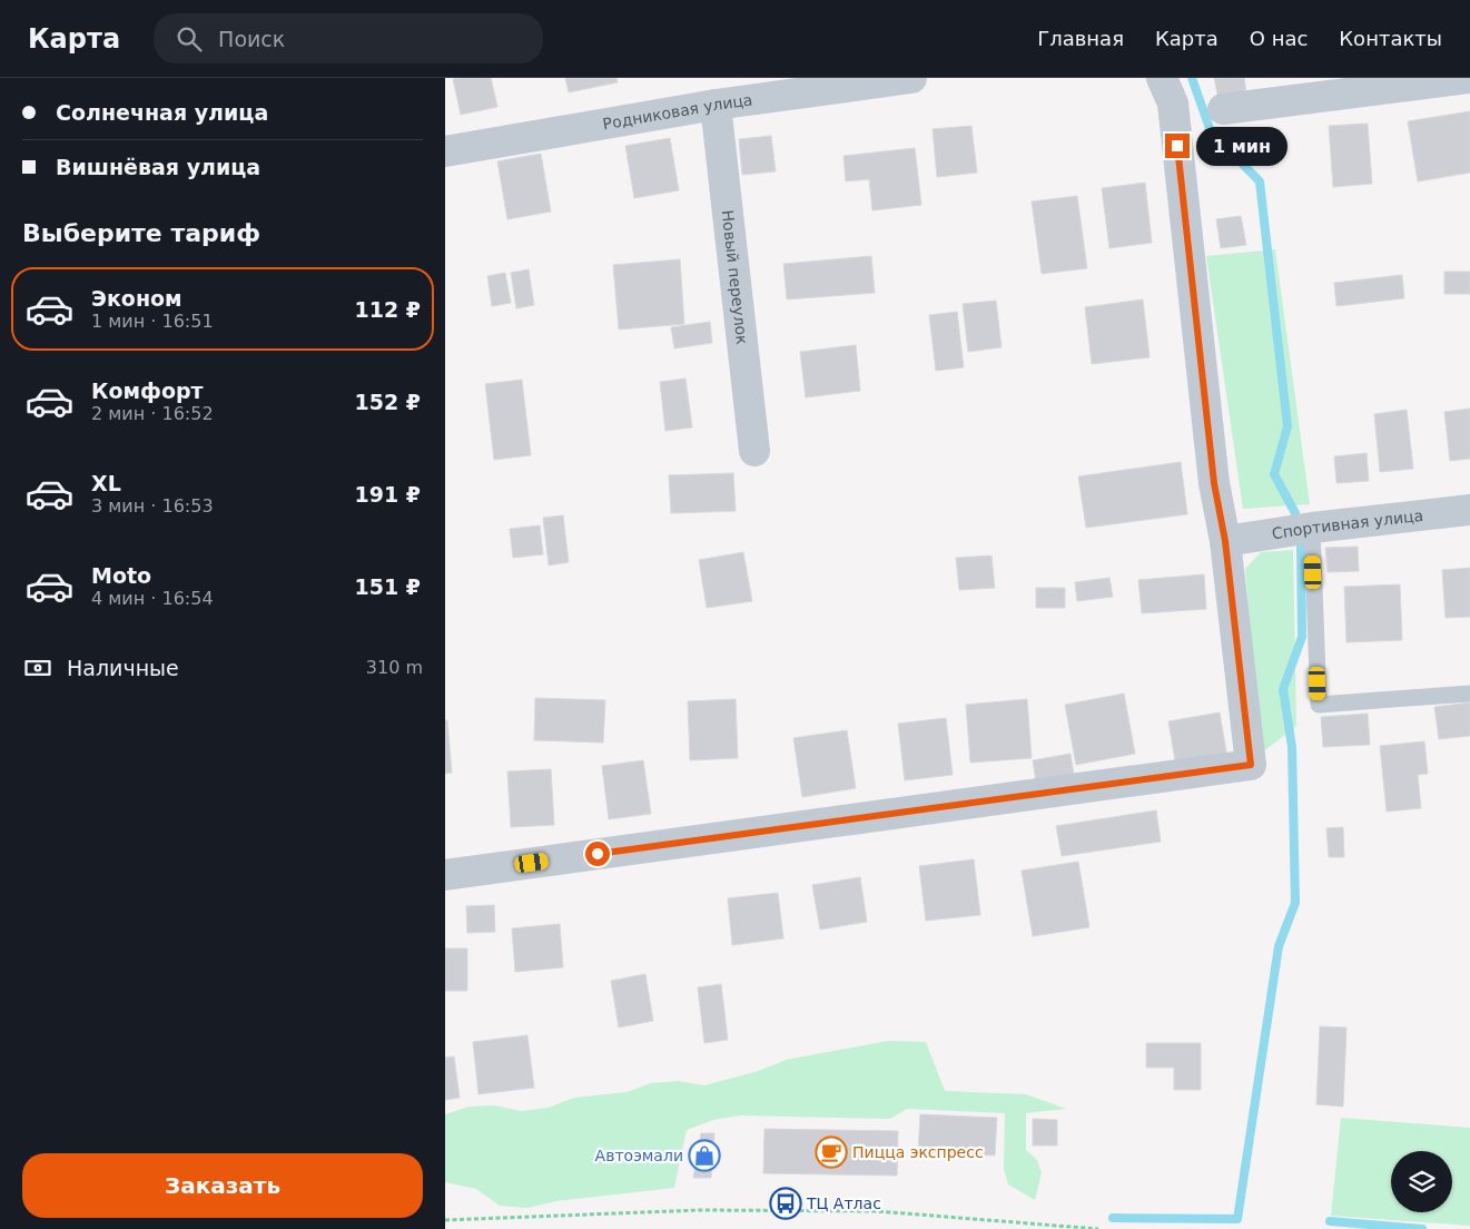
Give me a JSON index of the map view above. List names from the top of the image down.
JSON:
{
  "streets": {
    "street": ["Родниковая улица", "Новый переулок", "Спортивная улица"]
  },
  "crossings": [
    ["Родниковая улица", "Новый переулок"]
  ],
  "places": {
    "cafe": ["Пицца экспресс"],
    "shop": ["Автоэмали"],
    "bus stop": ["ТЦ Атлас"]
  },
  "page": {
    "header": "Карта",
    "search": "Поиск",
    "nav": [
      "Главная",
      "Карта",
      "О нас",
      "Контакты"
    ],
    "banner": ["Солнечная улица", "Вишнёвая улица"],
    "bubble": "1 мин",
    "heading": "Выберите тариф",
    "list": [
      {
        "name": "Эконом",
        "note": "1 мин · 16:51",
        "value": "112 ₽"
      },
      {
        "name": "Комфорт",
        "note": "2 мин · 16:52",
        "value": "152 ₽"
      },
      {
        "name": "XL",
        "note": "3 мин · 16:53",
        "value": "191 ₽"
      },
      {
        "name": "Moto",
        "note": "4 мин · 16:54",
        "value": "151 ₽"
      }
    ],
    "pay": ["Наличные", "310 m"],
    "buttons": "Заказать"
  }
}
